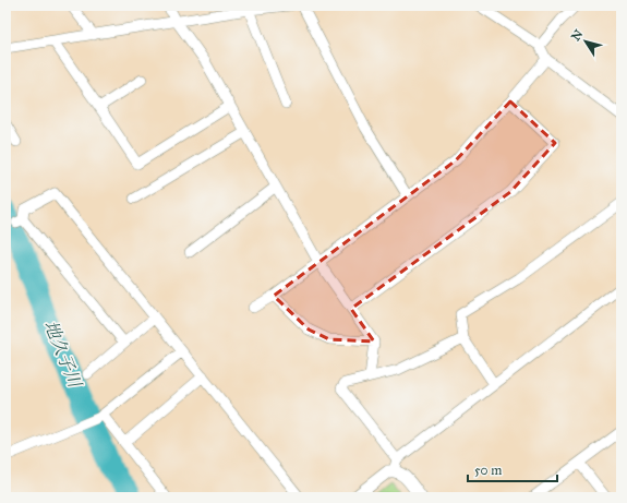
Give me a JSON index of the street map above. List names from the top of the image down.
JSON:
{
  "water": ["地久子川"],
  "scale_bar": "50 m",
  "north": "top left"
}
